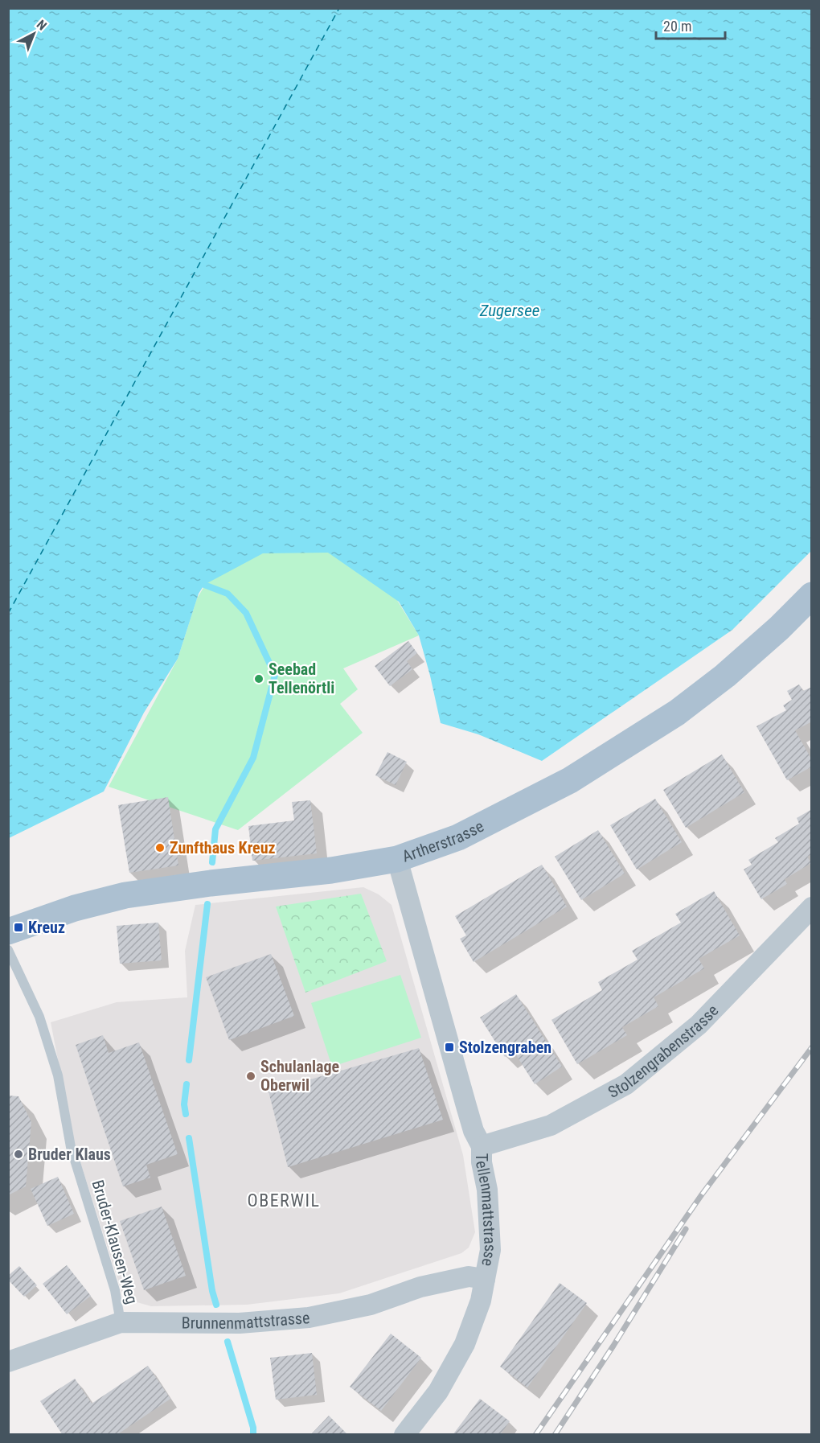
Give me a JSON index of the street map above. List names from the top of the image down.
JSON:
{
  "streets": {
    "main road": ["Artherstrasse"],
    "street": ["Stolzengrabenstrasse", "Tellenmattstrasse", "Brunnenmattstrasse"],
    "lane": ["Bruder-Klausen-Weg"]
  },
  "crossings": [
    ["Artherstrasse", "Tellenmattstrasse"],
    ["Stolzengrabenstrasse", "Tellenmattstrasse"],
    ["Tellenmattstrasse", "Brunnenmattstrasse"],
    ["Bruder-Klausen-Weg", "Brunnenmattstrasse"]
  ],
  "districts": ["OBERWIL"],
  "water": ["Zugersee"],
  "places": {
    "other": [
      "Seebad Tellenörtli",
      "Zunfthaus Kreuz",
      "Schulanlage Oberwil",
      "Bruder Klaus"
    ],
    "transit": ["Kreuz", "Stolzengraben"]
  },
  "scale_bar": "20 m",
  "north": "top right"
}
